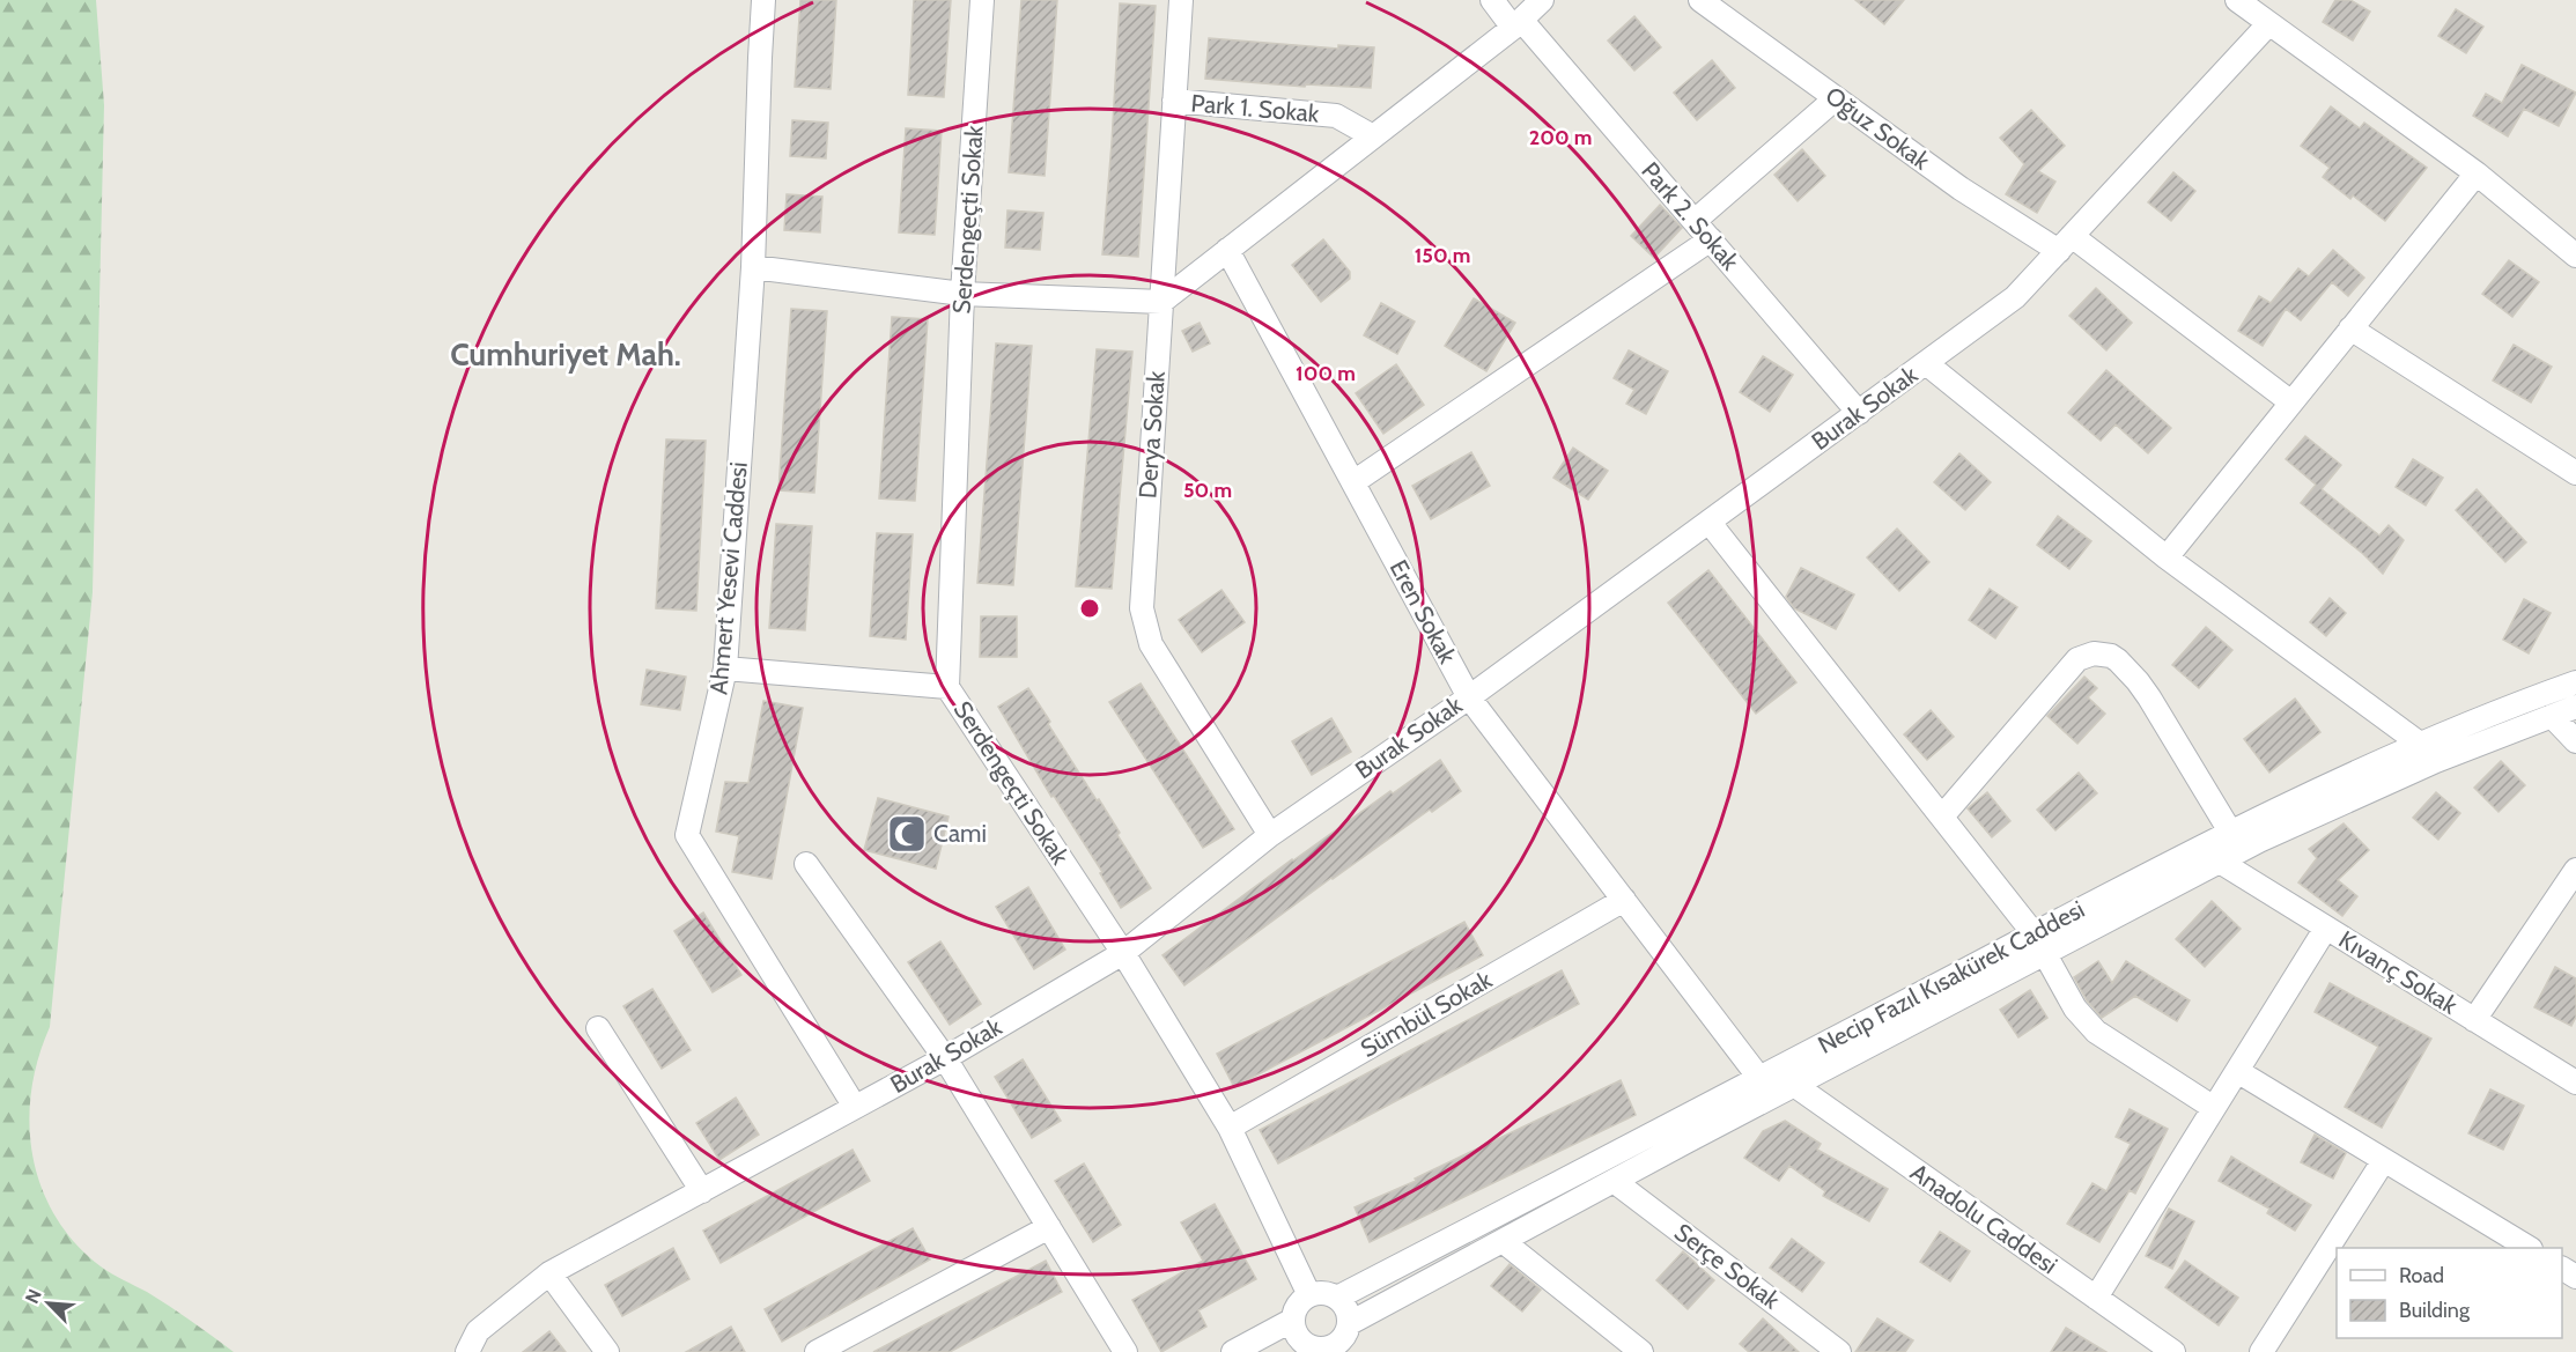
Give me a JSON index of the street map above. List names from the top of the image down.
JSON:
{
  "streets": {
    "street": [
      "Park 1. Sokak",
      "Oğuz Sokak",
      "Park 2. Sokak",
      "Serdengeçti Sokak",
      "Burak Sokak",
      "Derya Sokak",
      "Ahmert Yesevi Caddesi",
      "Eren Sokak",
      "Kıvanç Sokak",
      "Necip Fazıl Kısakürek Caddesi",
      "Sümbül Sokak",
      "Anadolu Caddesi",
      "Serçe Sokak"
    ]
  },
  "crossings": [
    ["Park 1. Sokak", "Derya Sokak"],
    ["Oğuz Sokak", "Burak Sokak"],
    ["Park 2. Sokak", "Burak Sokak"],
    ["Serdengeçti Sokak", "Burak Sokak"],
    ["Serdengeçti Sokak", "Necip Fazıl Kısakürek Caddesi"],
    ["Serdengeçti Sokak", "Sümbül Sokak"],
    ["Burak Sokak", "Derya Sokak"],
    ["Burak Sokak", "Ahmert Yesevi Caddesi"],
    ["Burak Sokak", "Eren Sokak"],
    ["Eren Sokak", "Necip Fazıl Kısakürek Caddesi"],
    ["Eren Sokak", "Sümbül Sokak"],
    ["Kıvanç Sokak", "Necip Fazıl Kısakürek Caddesi"],
    ["Necip Fazıl Kısakürek Caddesi", "Anadolu Caddesi"],
    ["Necip Fazıl Kısakürek Caddesi", "Serçe Sokak"]
  ],
  "districts": ["Cumhuriyet Mah."],
  "places": {
    "mosque": ["Cami"]
  },
  "legend": ["Road", "Building"],
  "north": "top left",
  "rings": [
    "200 m",
    "150 m",
    "100 m",
    "50 m"
  ]
}
